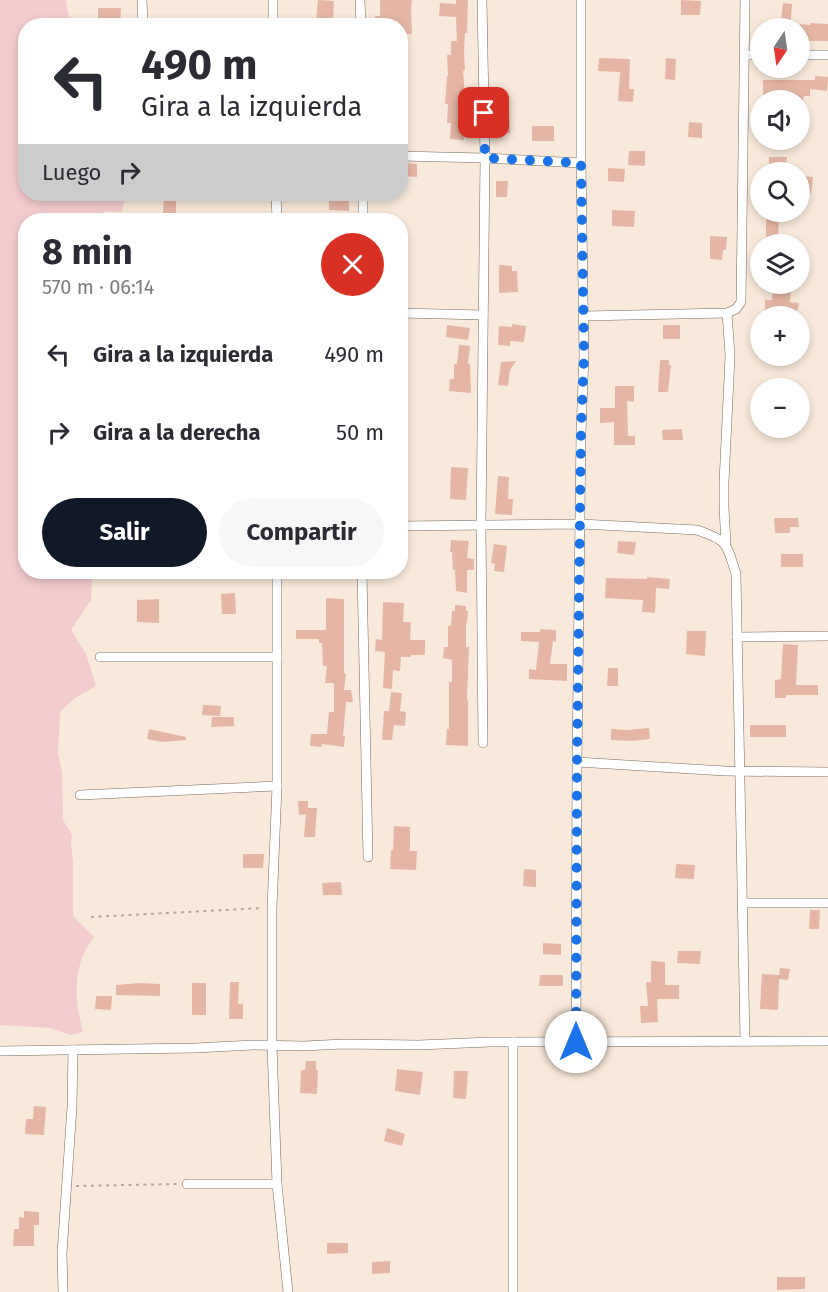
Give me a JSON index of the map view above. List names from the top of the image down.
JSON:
{
  "north": "bottom",
  "page": {
    "map_buttons": ["+", "−"],
    "turn": ["490 m", "Gira a la izquierda"],
    "then": "Luego",
    "heading": ["8 min", "570 m · 06:14"],
    "list": [
      {
        "name": "Gira a la izquierda",
        "value": "490 m"
      },
      {
        "name": "Gira a la derecha",
        "value": "50 m"
      }
    ],
    "buttons": ["Salir", "Compartir"]
  }
}
